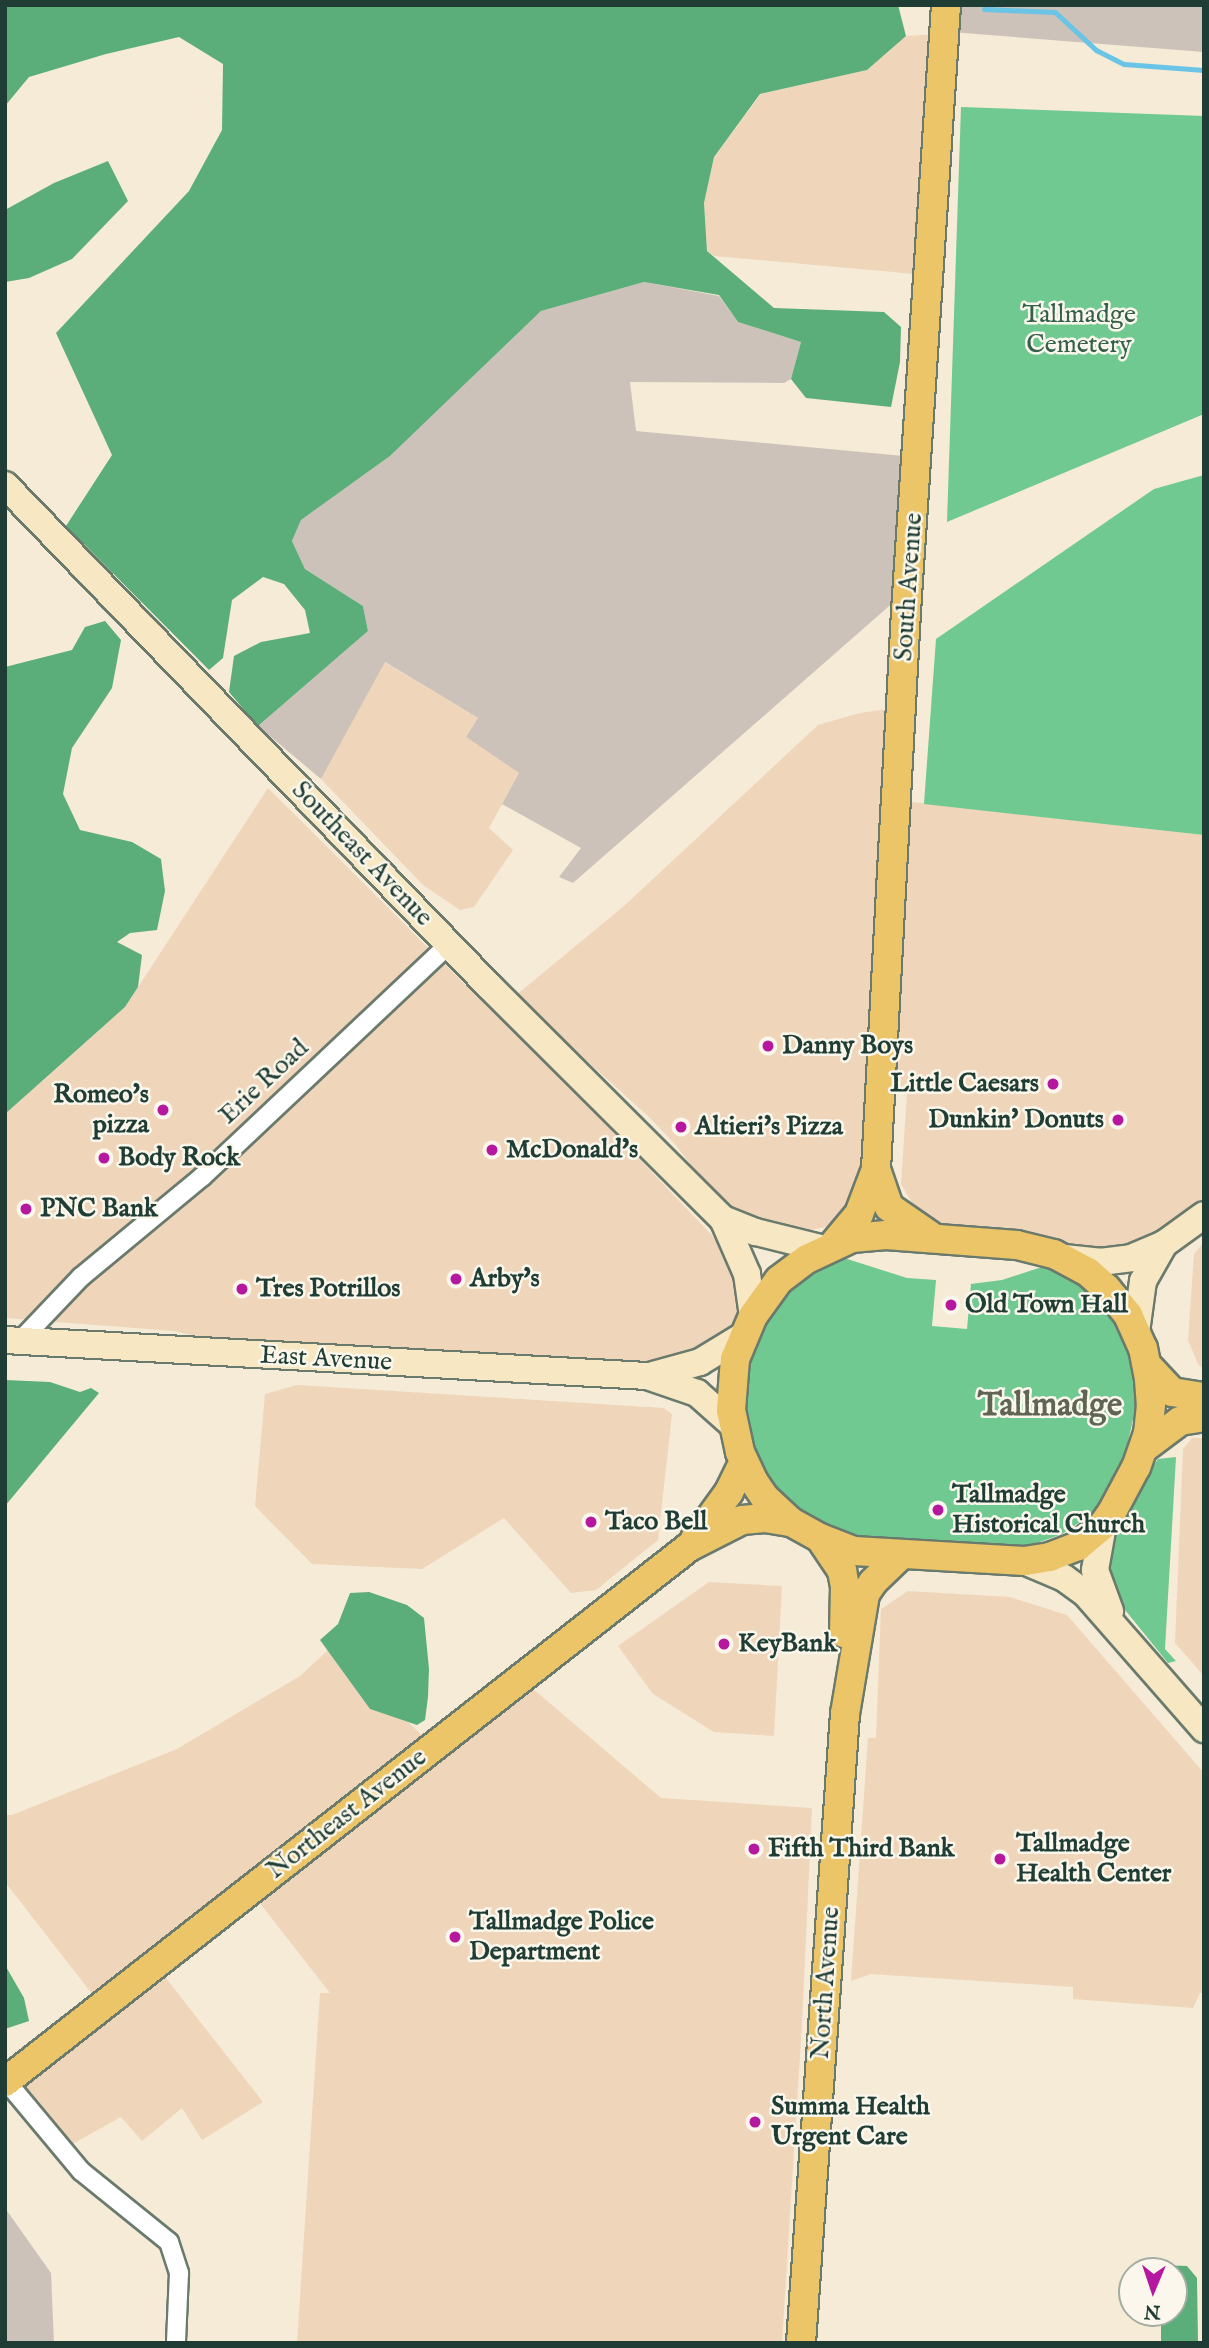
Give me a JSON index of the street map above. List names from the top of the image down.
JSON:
{
  "streets": {
    "main road": ["South Avenue", "Northeast Avenue", "North Avenue"],
    "street": ["Southeast Avenue", "Erie Road", "East Avenue"]
  },
  "crossings": [
    ["South Avenue", "Southeast Avenue"],
    ["Southeast Avenue", "Erie Road"],
    ["Southeast Avenue", "East Avenue"],
    ["Erie Road", "East Avenue"]
  ],
  "districts": ["Tallmadge"],
  "parks": ["Tallmadge Cemetery"],
  "places": [
    "Danny Boys",
    "Little Caesars",
    "Romeo's pizza",
    "Dunkin' Donuts",
    "Altieri's Pizza",
    "McDonald's",
    "Body Rock",
    "PNC Bank",
    "Arby's",
    "Tres Potrillos",
    "Old Town Hall",
    "Tallmadge Historical Church",
    "Taco Bell",
    "KeyBank",
    "Fifth Third Bank",
    "Tallmadge Health Center",
    "Tallmadge Police Department",
    "Summa Health Urgent Care"
  ],
  "north": "bottom"
}
